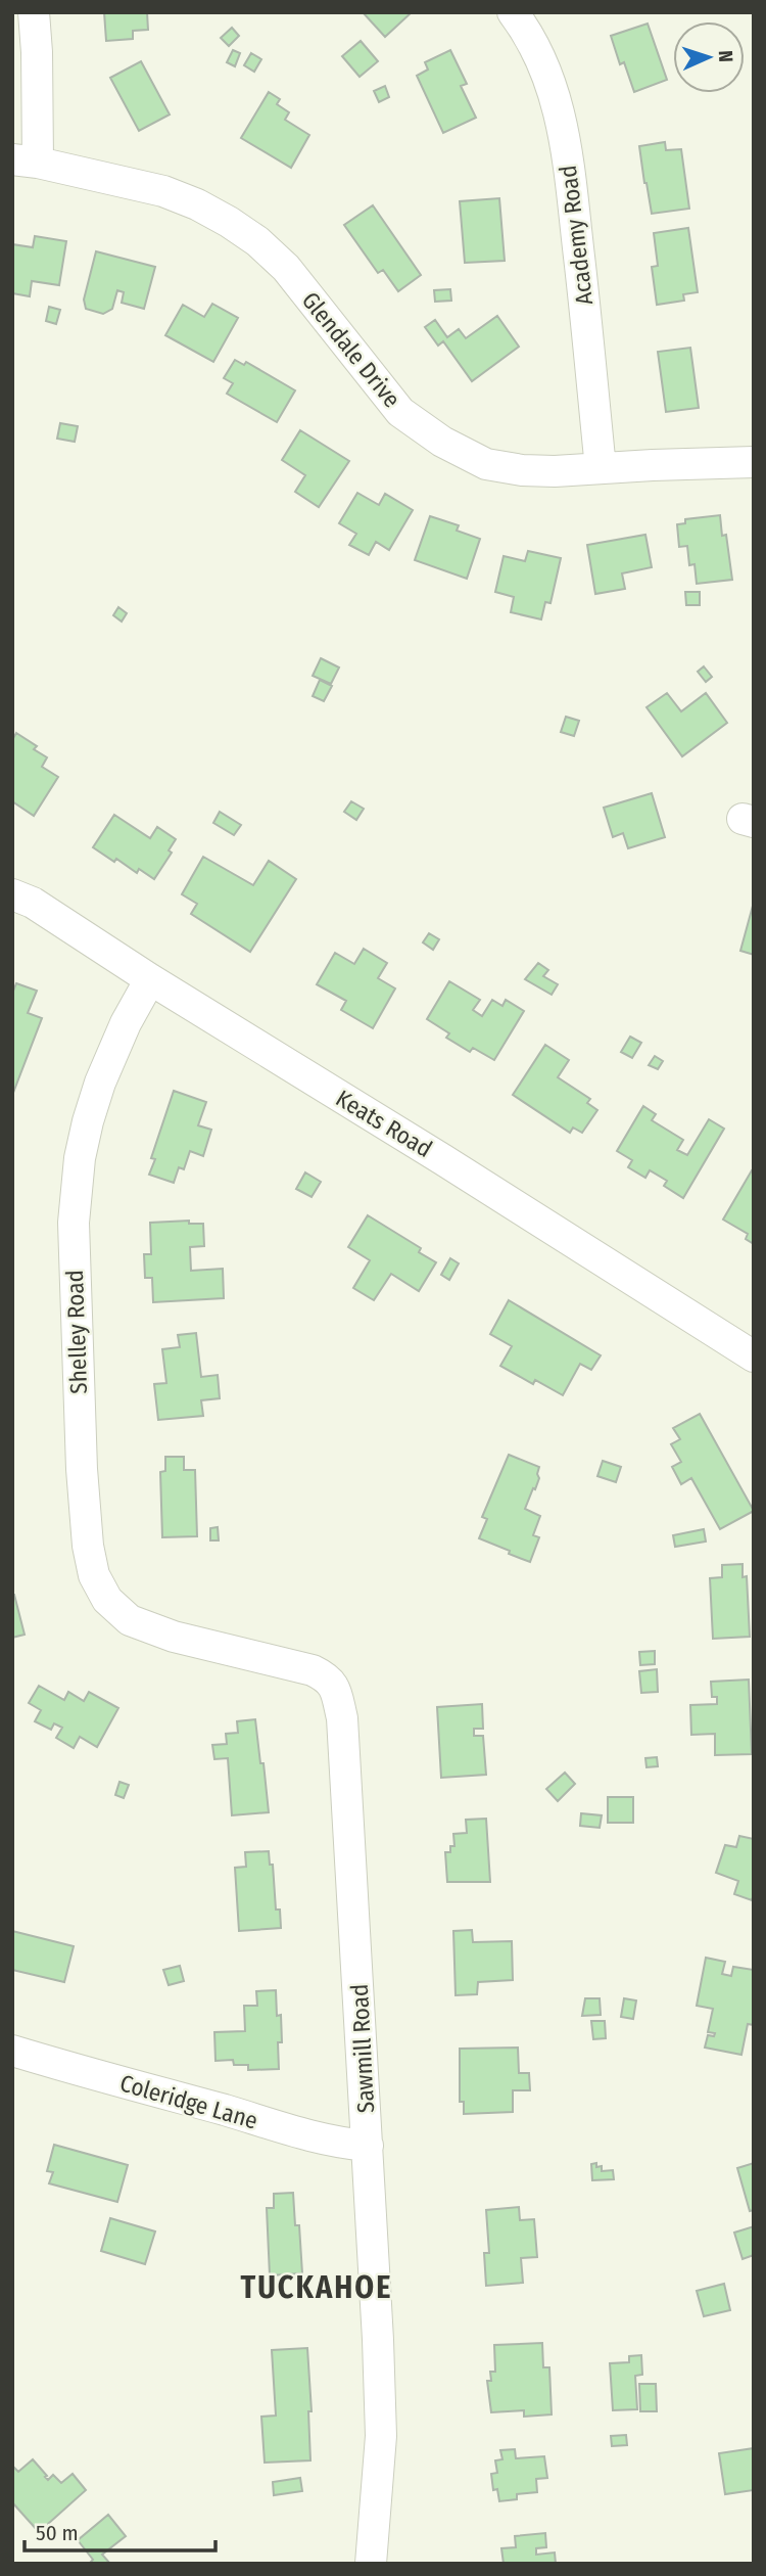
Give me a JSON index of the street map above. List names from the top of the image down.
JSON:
{
  "streets": {
    "street": [
      "Academy Road",
      "Glendale Drive",
      "Keats Road",
      "Shelley Road",
      "Sawmill Road",
      "Coleridge Lane"
    ]
  },
  "crossings": [
    ["Academy Road", "Glendale Drive"],
    ["Keats Road", "Shelley Road"],
    ["Shelley Road", "Sawmill Road"],
    ["Sawmill Road", "Coleridge Lane"]
  ],
  "districts": ["TUCKAHOE"],
  "scale_bar": "50 m",
  "north": "right"
}
